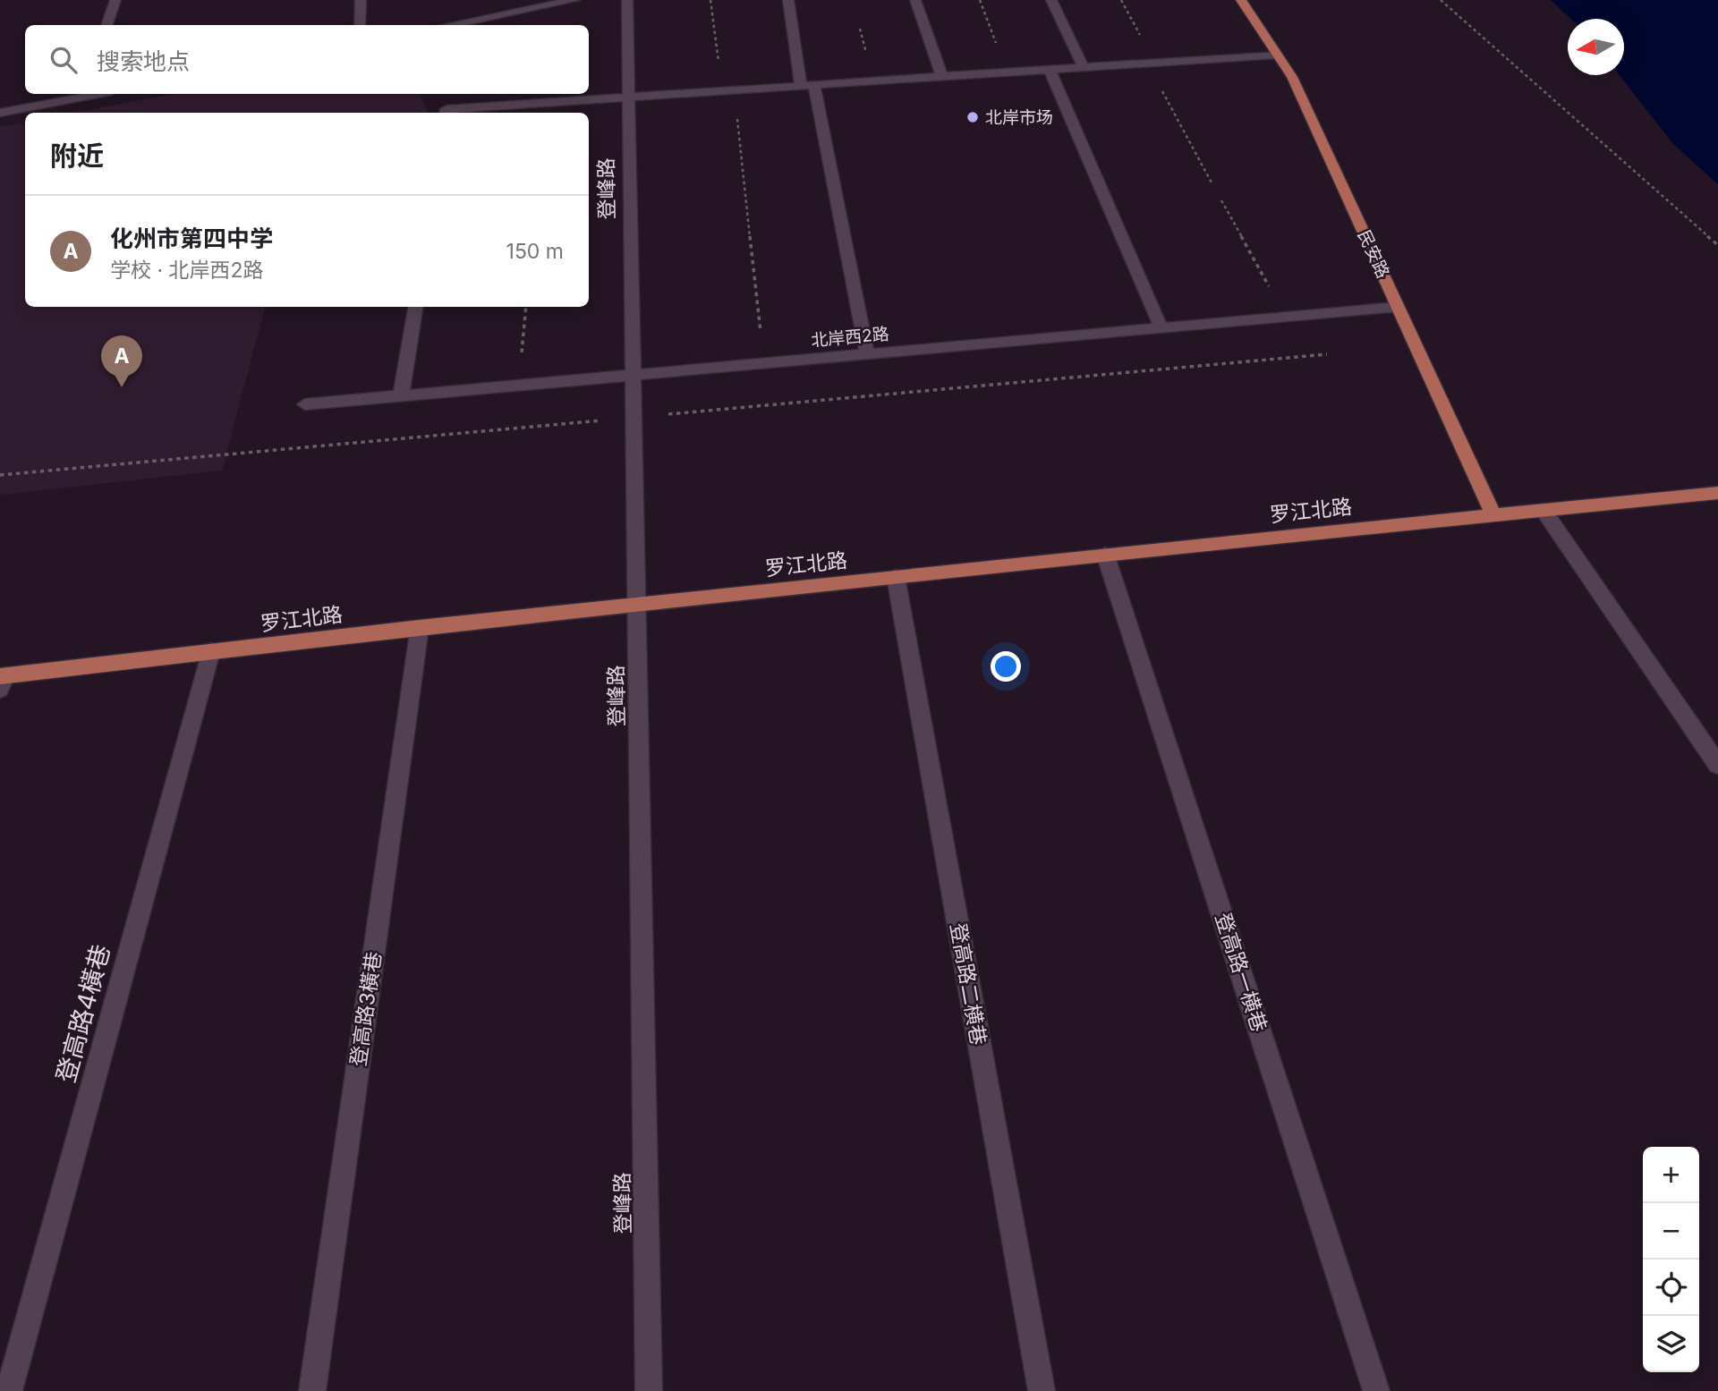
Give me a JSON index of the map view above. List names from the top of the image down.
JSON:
{
  "streets": {
    "main road": ["民安路", "罗江北路"],
    "street": [
      "登峰路",
      "北岸西2路",
      "登高路一横巷",
      "登高路二横巷",
      "登高路3橫巷",
      "登高路4橫巷"
    ]
  },
  "crossings": [
    ["登峰路", "北岸西2路"],
    ["登峰路", "罗江北路"],
    ["民安路", "北岸西2路"],
    ["民安路", "罗江北路"],
    ["罗江北路", "登高路一横巷"],
    ["罗江北路", "登高路二横巷"],
    ["罗江北路", "登高路3橫巷"],
    ["罗江北路", "登高路4橫巷"]
  ],
  "places": ["北岸市场"],
  "north": "left",
  "page": {
    "search": "搜索地点",
    "heading": "附近",
    "list": [
      {
        "mark": "A",
        "name": "化州市第四中学",
        "note": "学校 · 北岸西2路",
        "value": "150 m"
      }
    ],
    "pins": "A",
    "map_buttons": ["+", "−"]
  }
}
